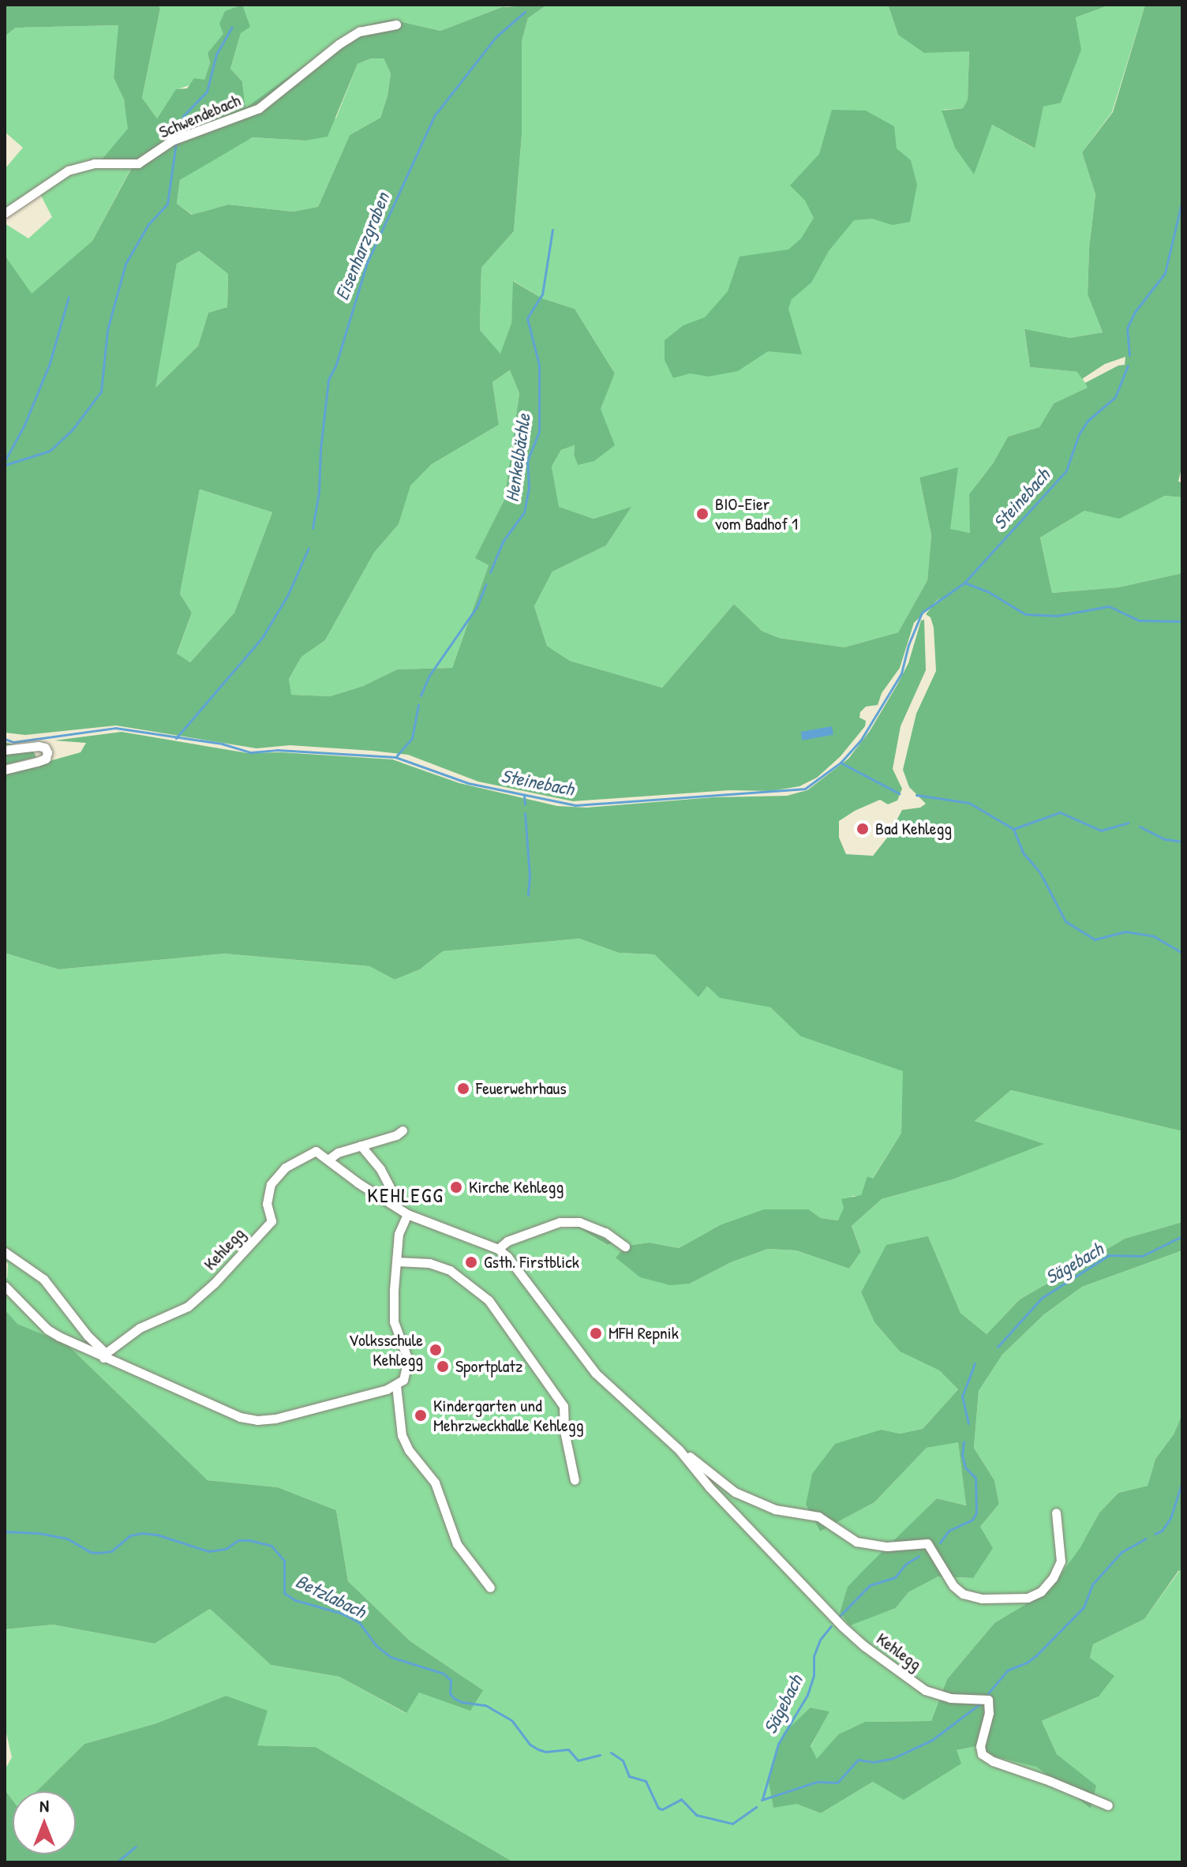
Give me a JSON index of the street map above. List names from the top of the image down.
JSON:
{
  "streets": {
    "street": ["Schwendebach", "Kehlegg"]
  },
  "districts": ["KEHLEGG"],
  "water": [
    "Eisenharzgraben",
    "Henkelbächle",
    "Steinebach",
    "Sägebach",
    "Betzlabach"
  ],
  "places": [
    "BIO-Eier vom Badhof 1",
    "Bad Kehlegg",
    "Feuerwehrhaus",
    "Kirche Kehlegg",
    "Gsth. Firstblick",
    "MFH Repnik",
    "Volksschule Kehlegg",
    "Sportplatz",
    "Kindergarten und Mehrzweckhalle Kehlegg"
  ],
  "north": "top"
}
